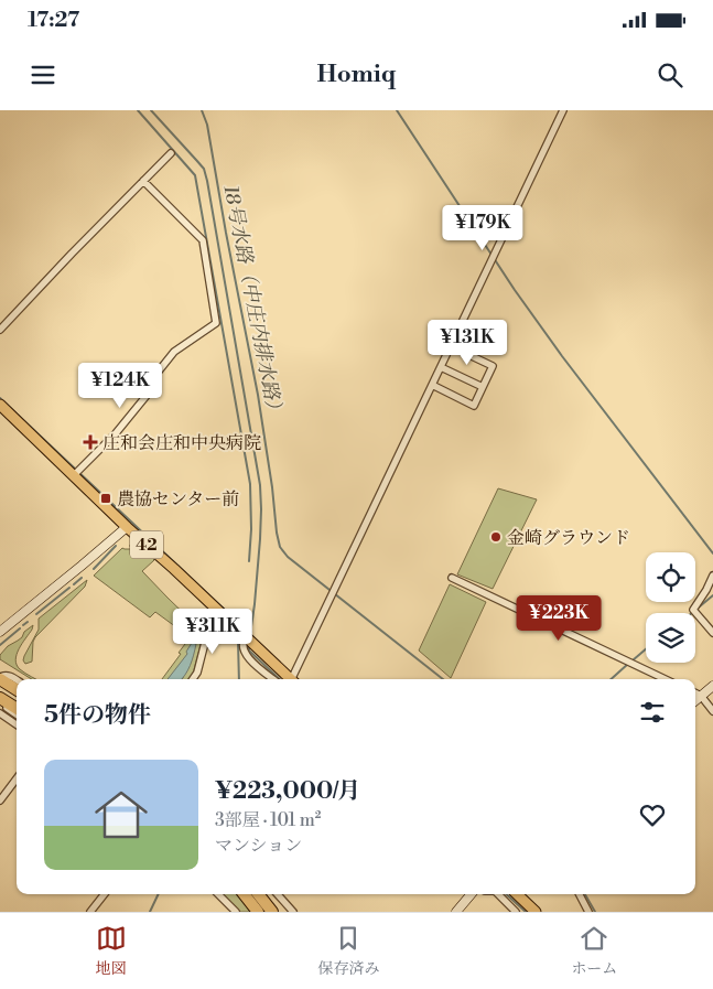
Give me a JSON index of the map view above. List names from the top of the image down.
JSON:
{
  "streets": {
    "main road": ["42"]
  },
  "water": ["18号水路（中庄内排水路）"],
  "places": {
    "health": ["庄和会庄和中央病院"],
    "transit": ["農協センター前"],
    "other": ["金崎グラウンド"]
  },
  "page": {
    "status": "17:27",
    "header": "Homiq",
    "price": [
      "¥179K",
      "¥131K",
      "¥124K",
      "¥223K",
      "¥311K"
    ],
    "heading": "5件の物件",
    "list": [
      {
        "name": "¥223,000/月",
        "note": "3部屋 · 101 m² · マンション"
      }
    ],
    "tabs": ["地図", "保存済み", "ホーム"]
  }
}
